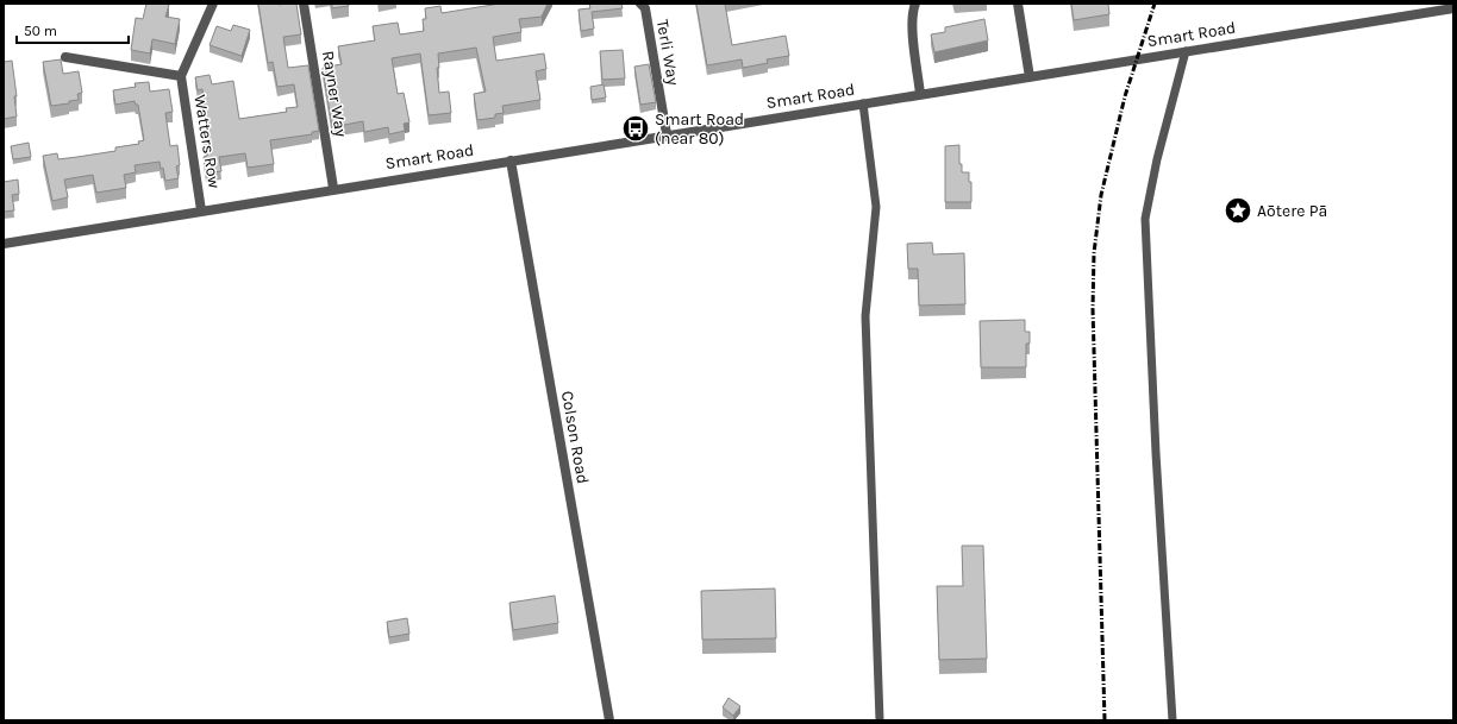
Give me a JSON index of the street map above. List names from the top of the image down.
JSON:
{
  "streets": {
    "street": [
      "Smart Road",
      "Terli Way",
      "Rayner Way",
      "Watters Row",
      "Colson Road"
    ]
  },
  "crossings": [
    ["Smart Road", "Terli Way"],
    ["Smart Road", "Rayner Way"],
    ["Smart Road", "Watters Row"],
    ["Smart Road", "Colson Road"]
  ],
  "places": {
    "bus stop": ["Smart Road (near 80)"],
    "place": ["Aōtere Pā"]
  },
  "scale_bar": "50 m"
}
